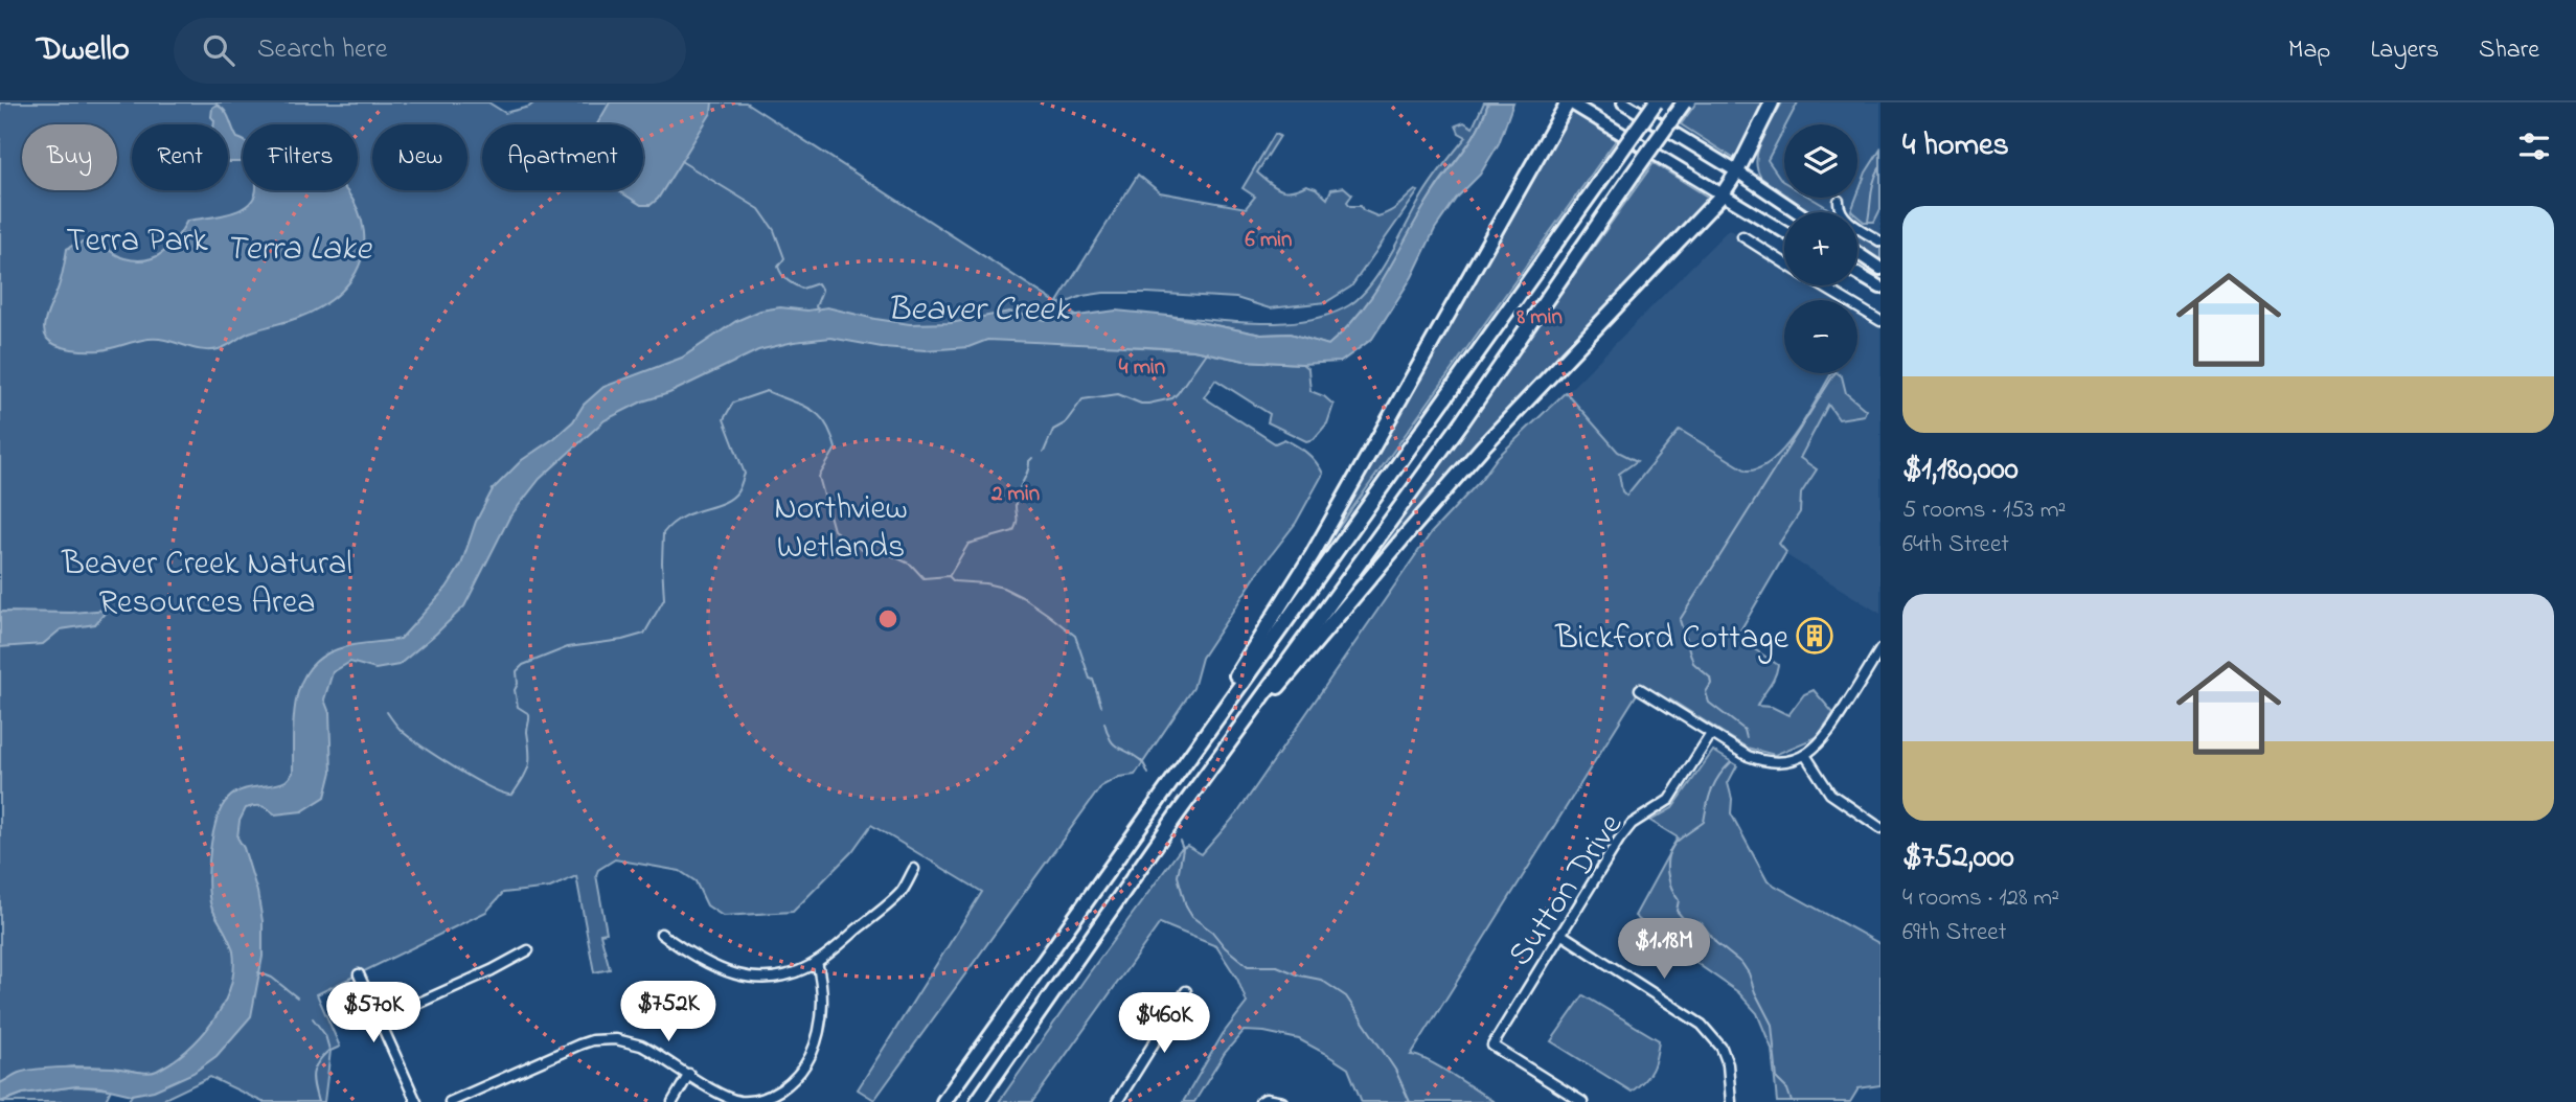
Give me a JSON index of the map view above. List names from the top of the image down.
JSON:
{
  "streets": {
    "street": ["Sutton Drive"]
  },
  "water": ["Terra Lake", "Beaver Creek"],
  "parks": ["Terra Park", "Northview Wetlands", "Beaver Creek Natural Resources Area"],
  "places": {
    "building": ["Bickford Cottage"]
  },
  "page": {
    "header": "Dwello",
    "search": "Search here",
    "nav": ["Map", "Layers", "Share"],
    "heading": "4 homes",
    "map_buttons": ["+", "−"],
    "chip": [
      "Buy",
      "Rent",
      "Filters",
      "New",
      "Apartment"
    ],
    "list": [
      {
        "name": "$1,180,000",
        "note": "5 rooms · 153 m² · 64th Street"
      },
      {
        "name": "$752,000",
        "note": "4 rooms · 128 m² · 69th Street"
      }
    ],
    "price": [
      "$1.18M",
      "$752K",
      "$570K",
      "$460K"
    ]
  },
  "rings": [
    "6 min",
    "8 min",
    "4 min",
    "2 min"
  ]
}
